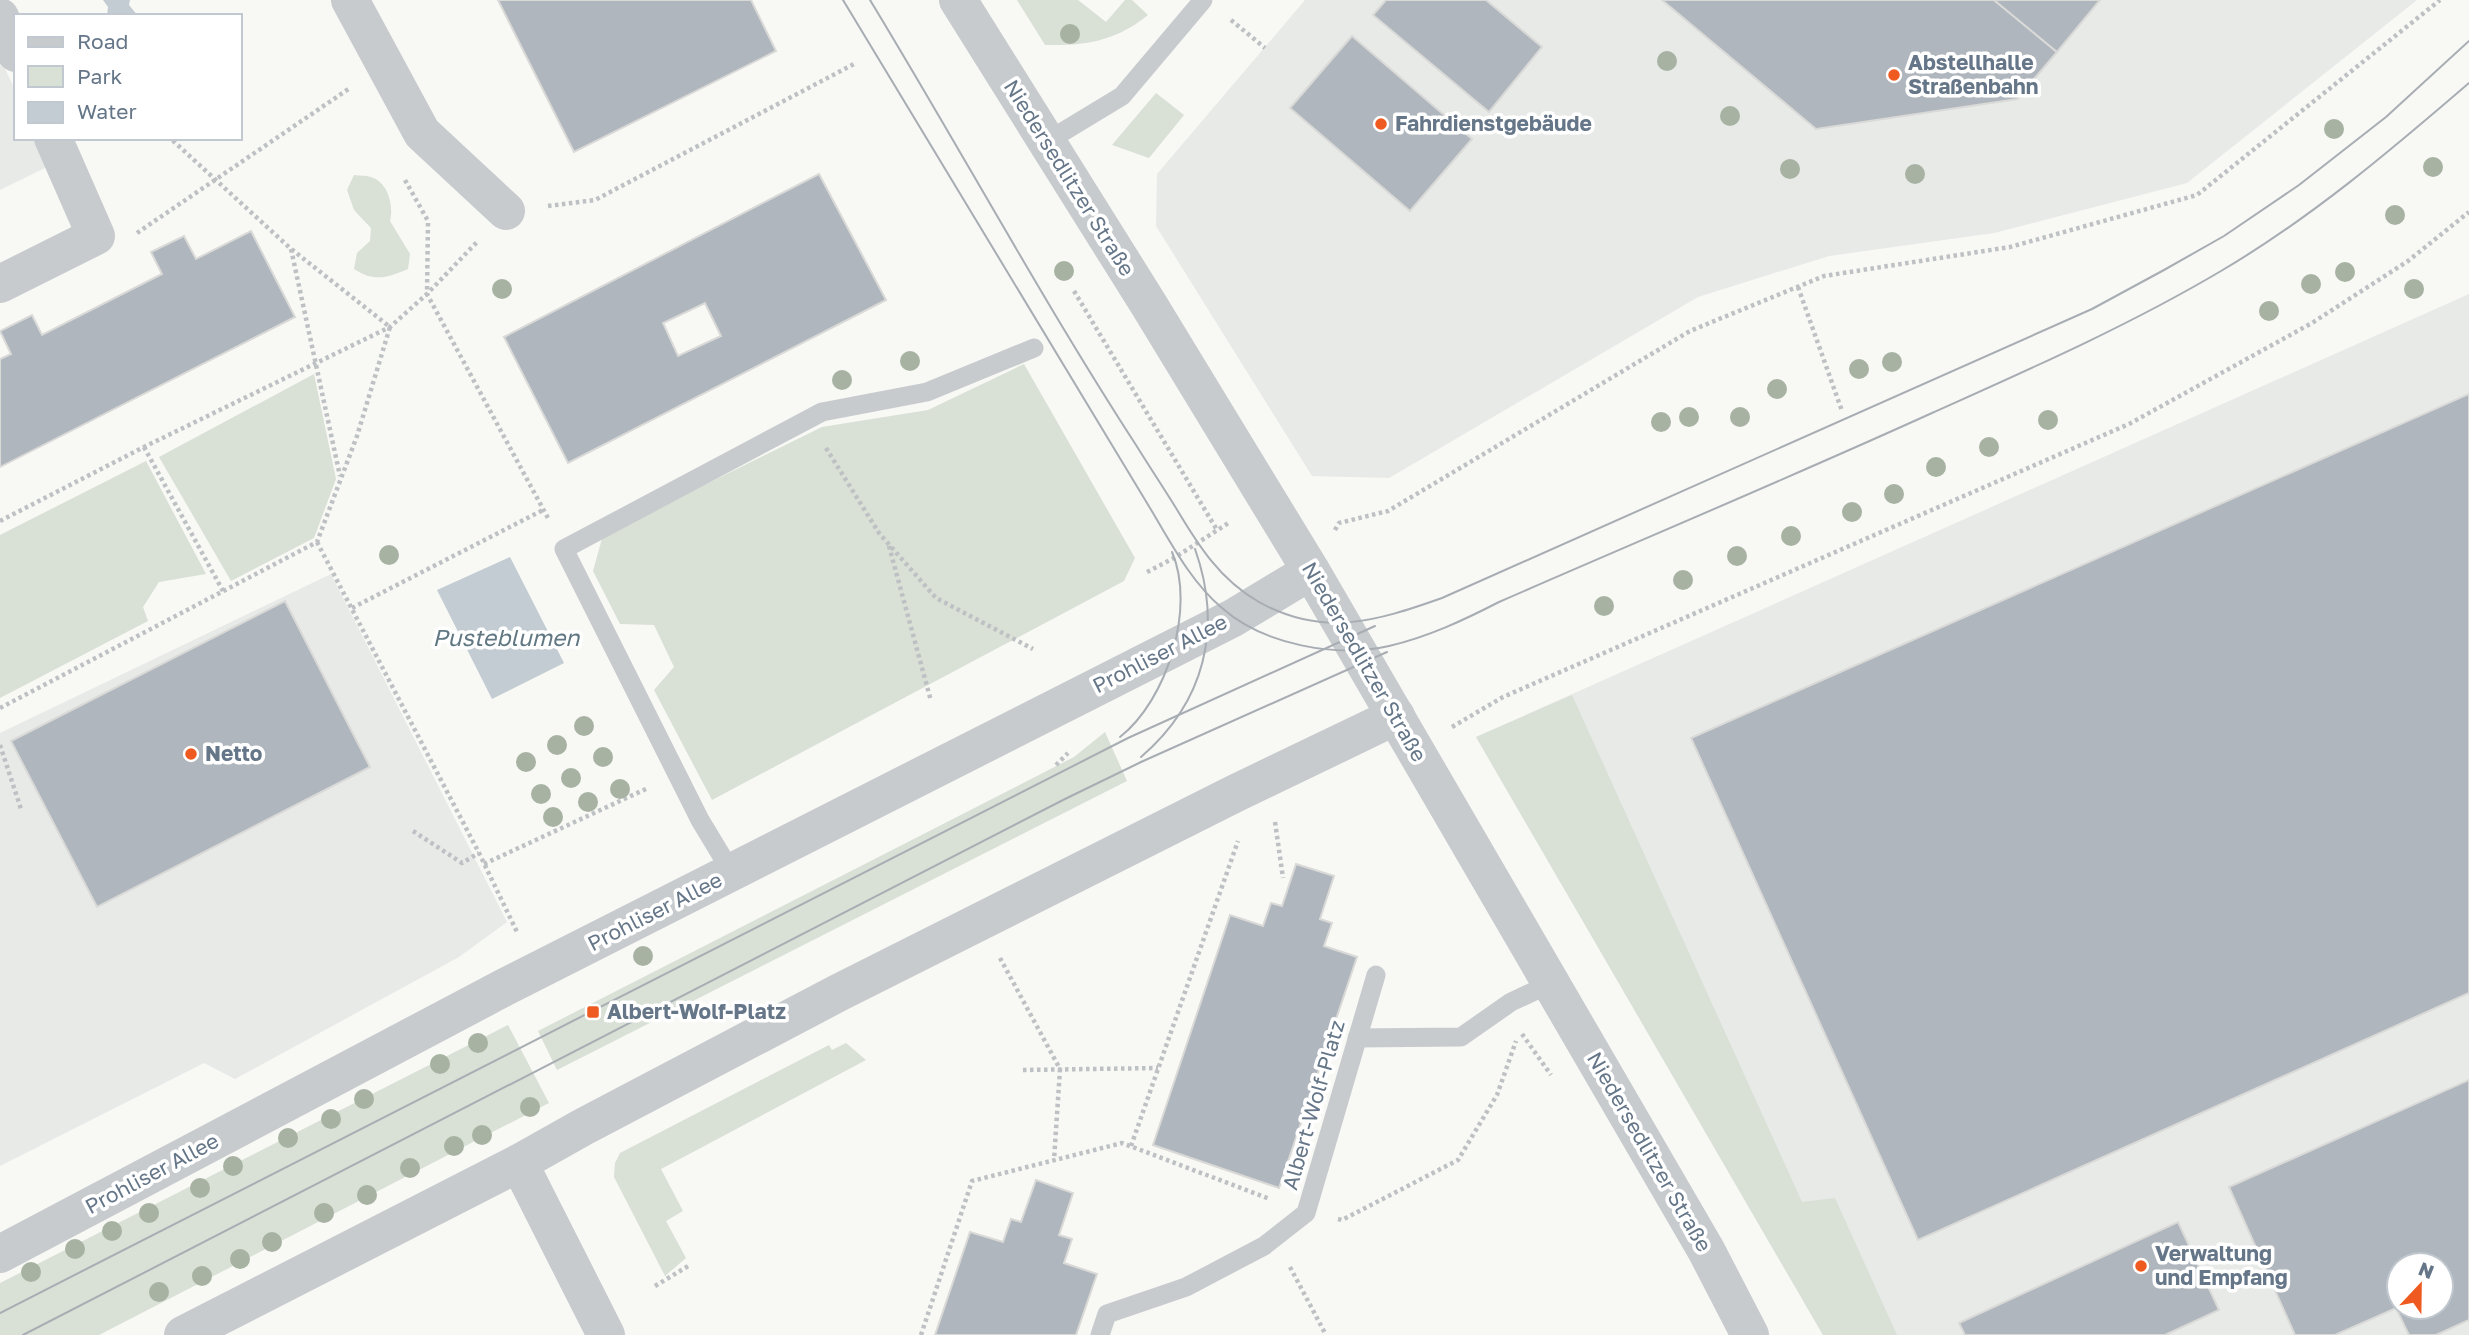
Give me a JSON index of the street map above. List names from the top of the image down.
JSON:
{
  "streets": {
    "street": ["Niedersedlitzer Straße", "Prohliser Allee"],
    "lane": ["Albert-Wolf-Platz"]
  },
  "crossings": [
    ["Niedersedlitzer Straße", "Prohliser Allee"]
  ],
  "water": ["Pusteblumen"],
  "places": {
    "other": [
      "Abstellhalle Straßenbahn",
      "Fahrdienstgebäude",
      "Netto",
      "Verwaltung und Empfang"
    ],
    "transit": ["Albert-Wolf-Platz"]
  },
  "legend": ["Road", "Park", "Water"],
  "north": "top"
}
